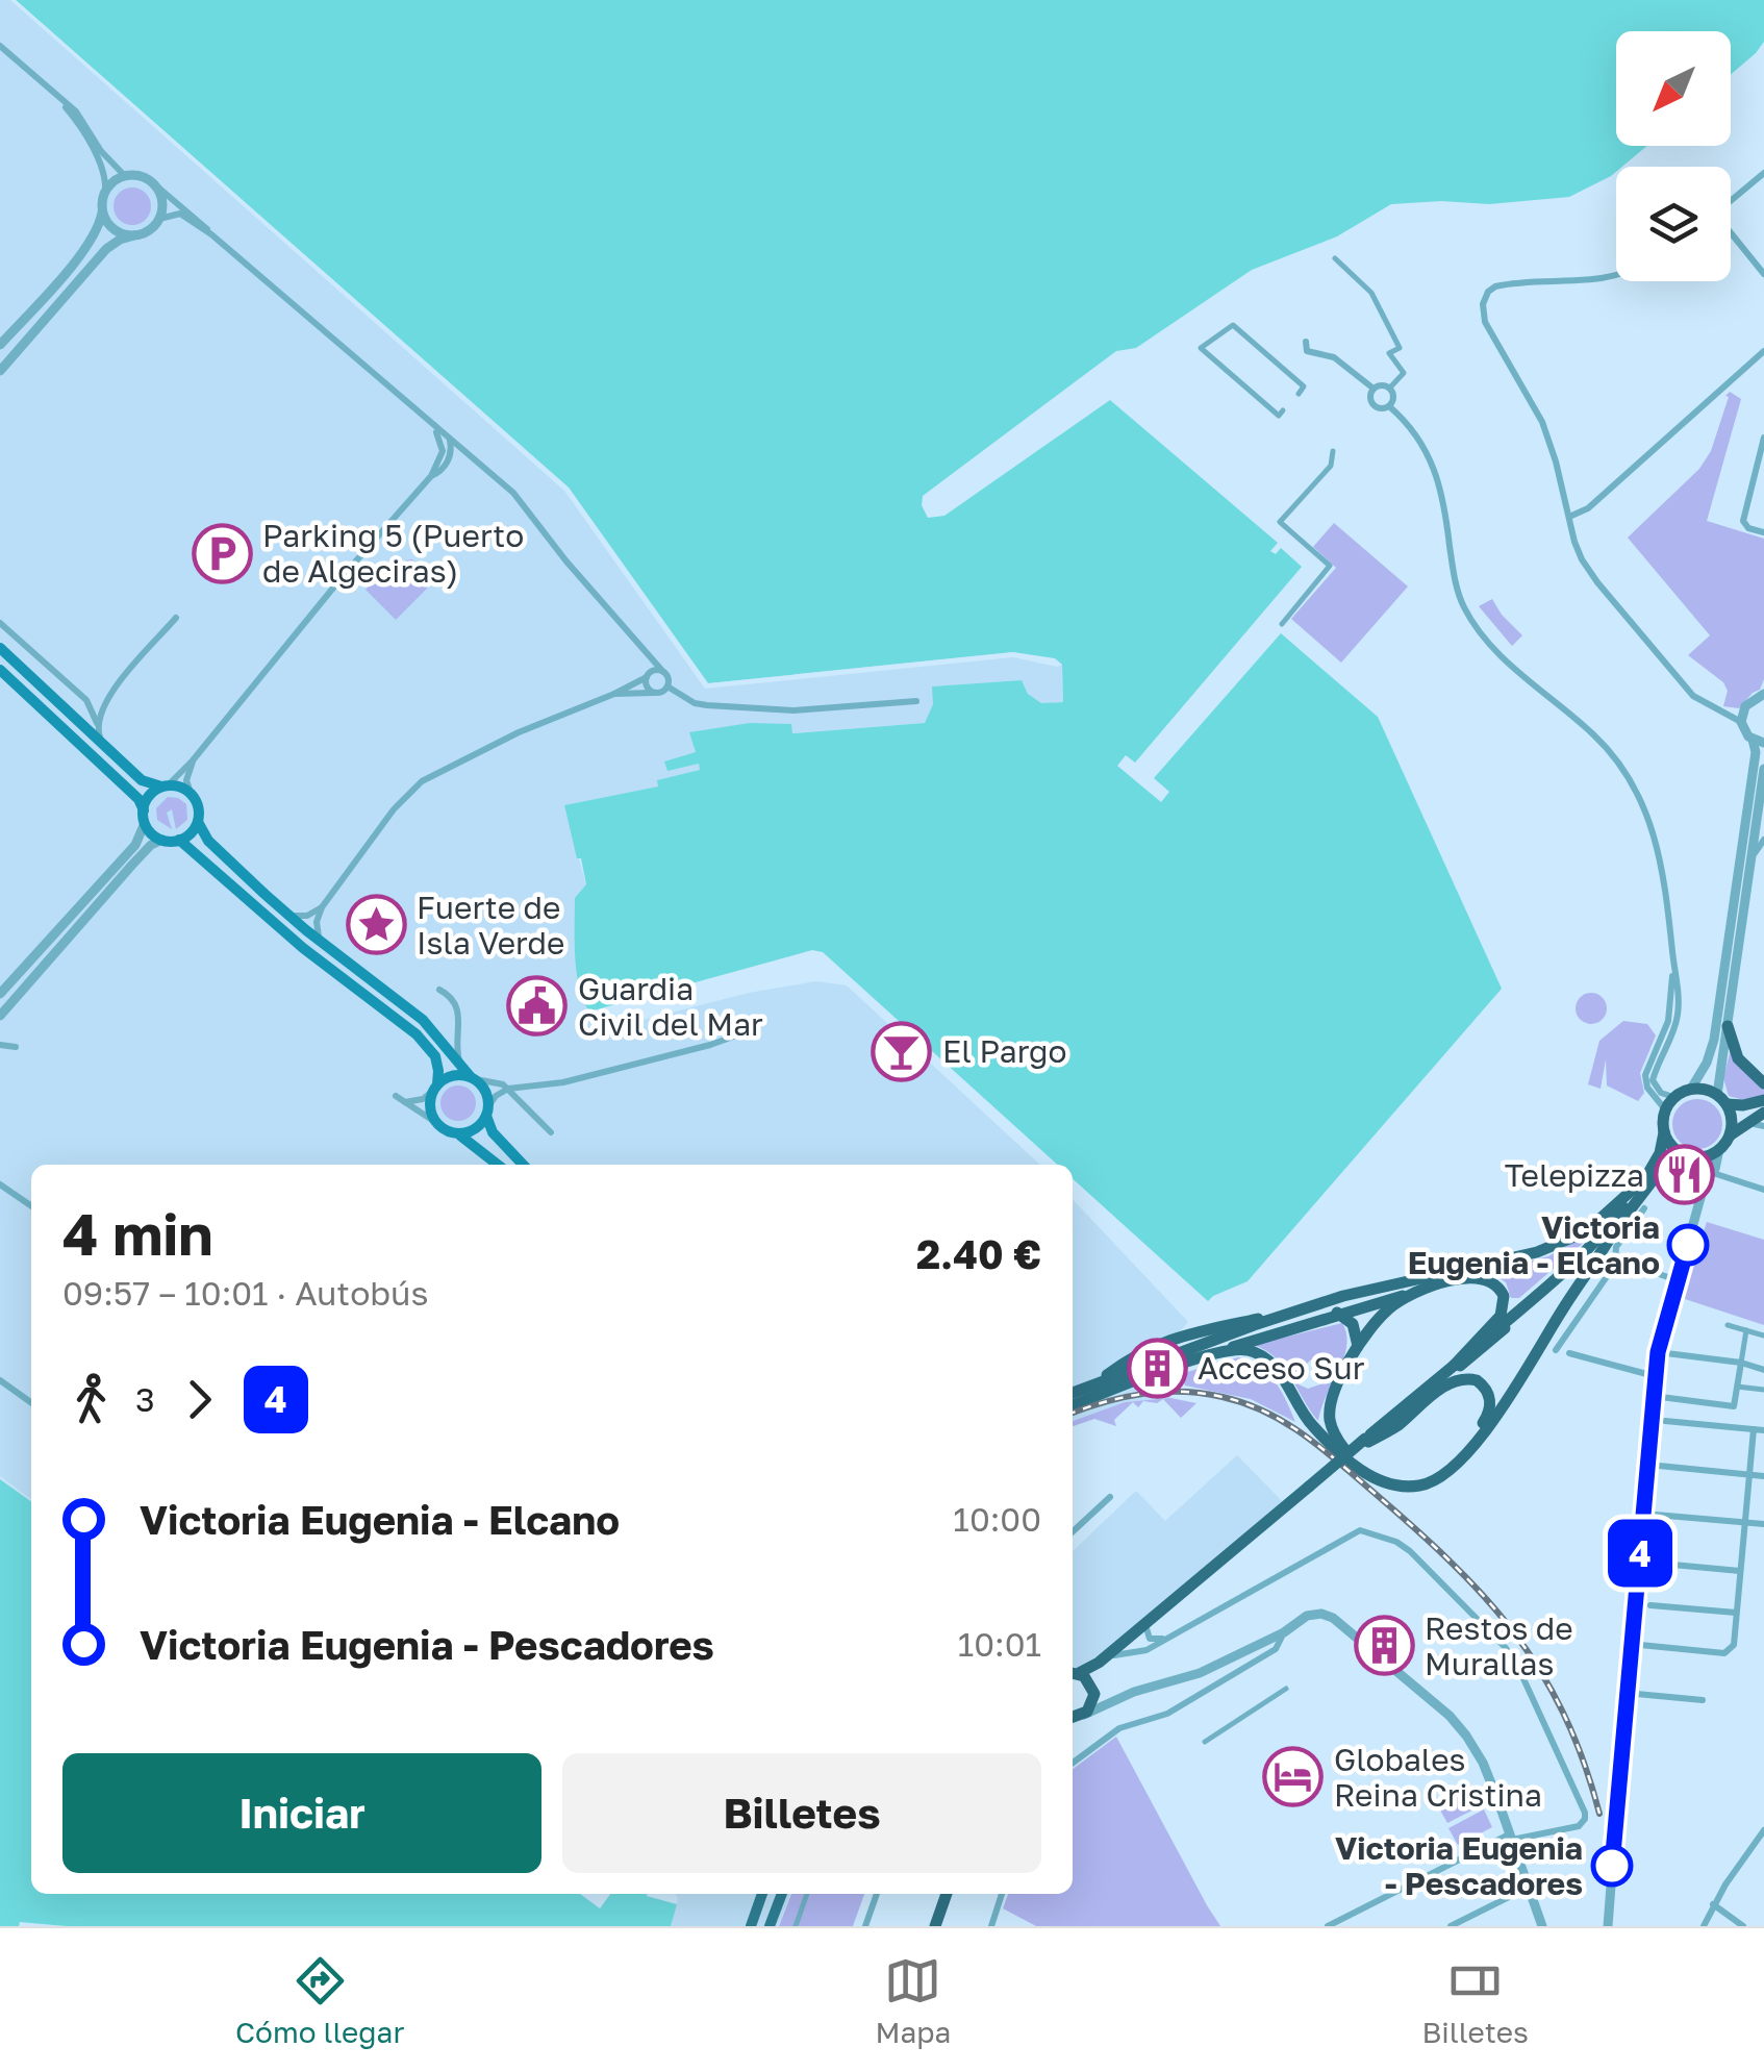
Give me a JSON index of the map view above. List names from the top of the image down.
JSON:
{
  "places": {
    "parking": ["Parking 5 (Puerto de Algeciras)"],
    "place": ["Fuerte de Isla Verde"],
    "public building": ["Guardia Civil del Mar"],
    "bar": ["El Pargo"],
    "restaurant": ["Telepizza"],
    "other": ["Victoria Eugenia - Elcano", "Victoria Eugenia - Pescadores"],
    "building": ["Acceso Sur", "Restos de Murallas"],
    "hotel": ["Globales Reina Cristina"]
  },
  "lines": ["bus line 4"],
  "north": "bottom left",
  "page": {
    "on_map": "4",
    "heading": ["4 min", "09:57 – 10:01 · Autobús", "2.40 €"],
    "legs": ["3", "4"],
    "list": [
      {
        "name": "Victoria Eugenia - Elcano",
        "value": "10:00"
      },
      {
        "name": "Victoria Eugenia - Pescadores",
        "value": "10:01"
      }
    ],
    "buttons": ["Iniciar", "Billetes"],
    "tabs": ["Cómo llegar", "Mapa", "Billetes"]
  }
}
